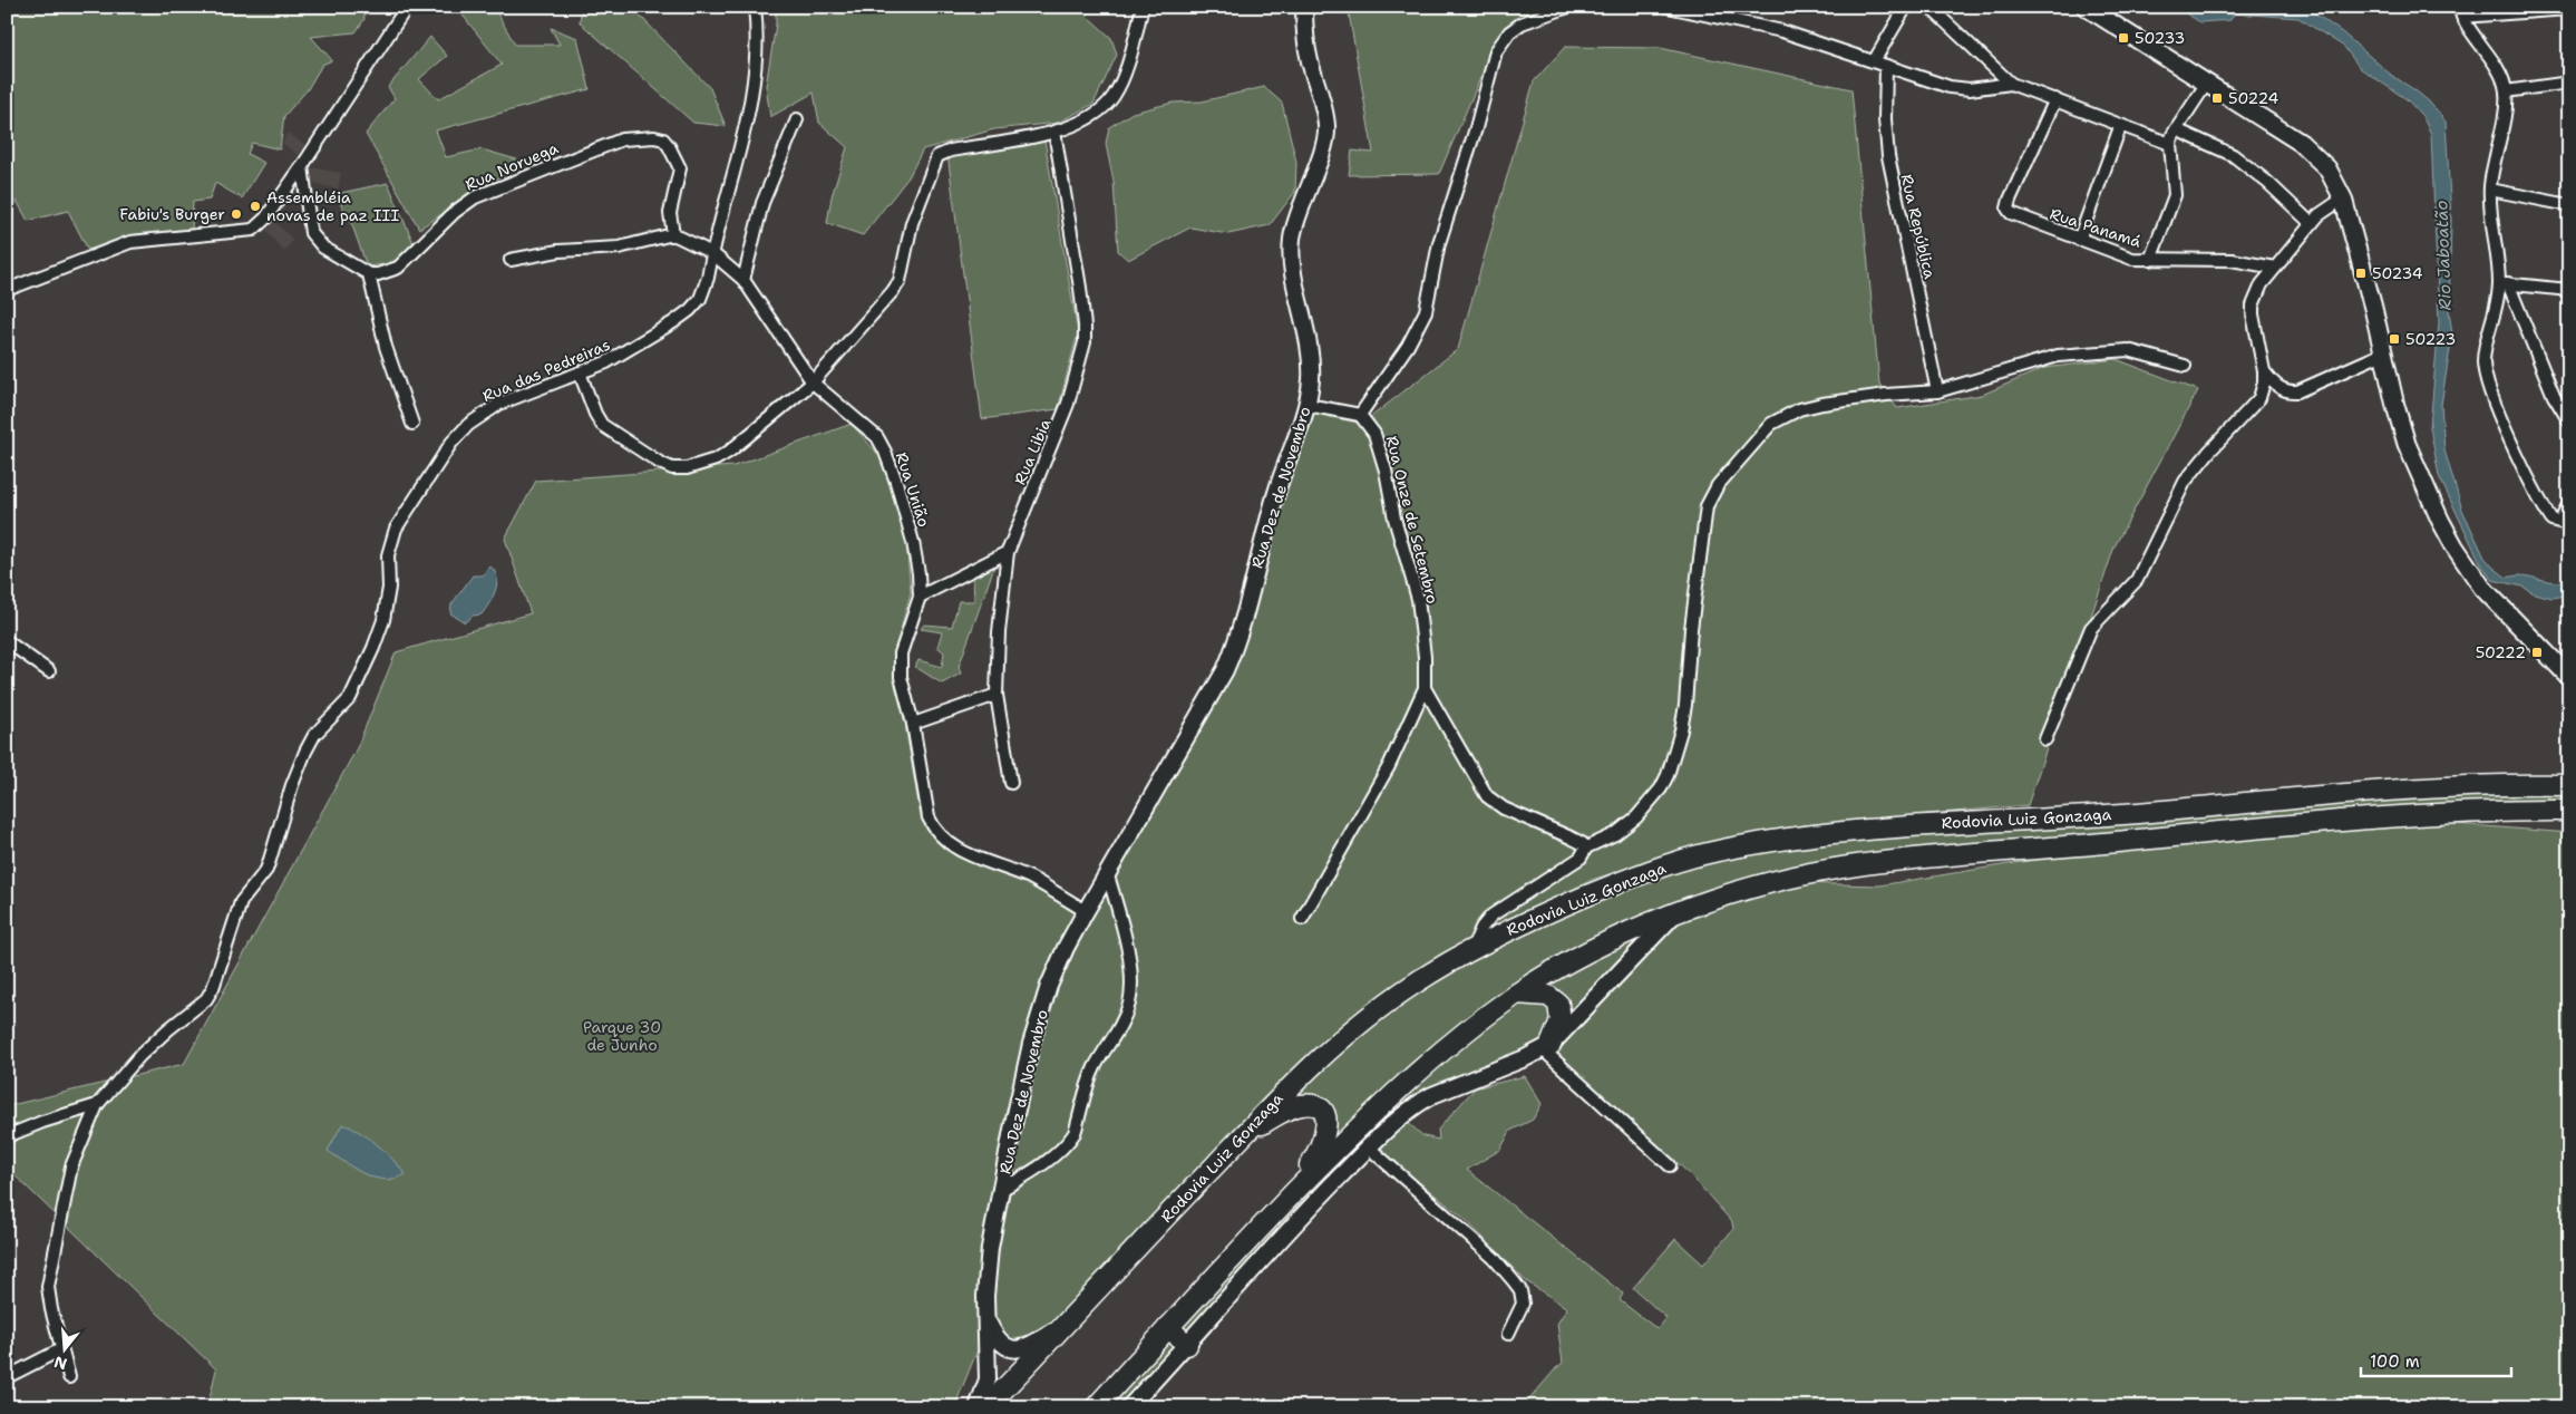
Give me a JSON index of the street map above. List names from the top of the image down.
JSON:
{
  "streets": {
    "highway": ["Rodovia Luiz Gonzaga"],
    "main road": ["Rua Dez de Novembro"],
    "street": [
      "Rua Noruega",
      "Rua República",
      "Rua Panamá",
      "Rua das Pedreiras",
      "Rua Libia",
      "Rua União",
      "Rua Onze de Setembro"
    ]
  },
  "crossings": [
    ["Rua Noruega", "Rua União"],
    ["Rua das Pedreiras", "Rua União"],
    ["Rua Dez de Novembro", "Rua União"]
  ],
  "water": ["Rio Jaboatão"],
  "parks": ["Parque 30 de Junho"],
  "places": {
    "transit": [
      "50233",
      "50224",
      "50234",
      "50223",
      "50222"
    ],
    "other": ["Assembléia novas de paz III", "Fabiu's Burger"]
  },
  "scale_bar": "100 m",
  "north": "bottom"
}
